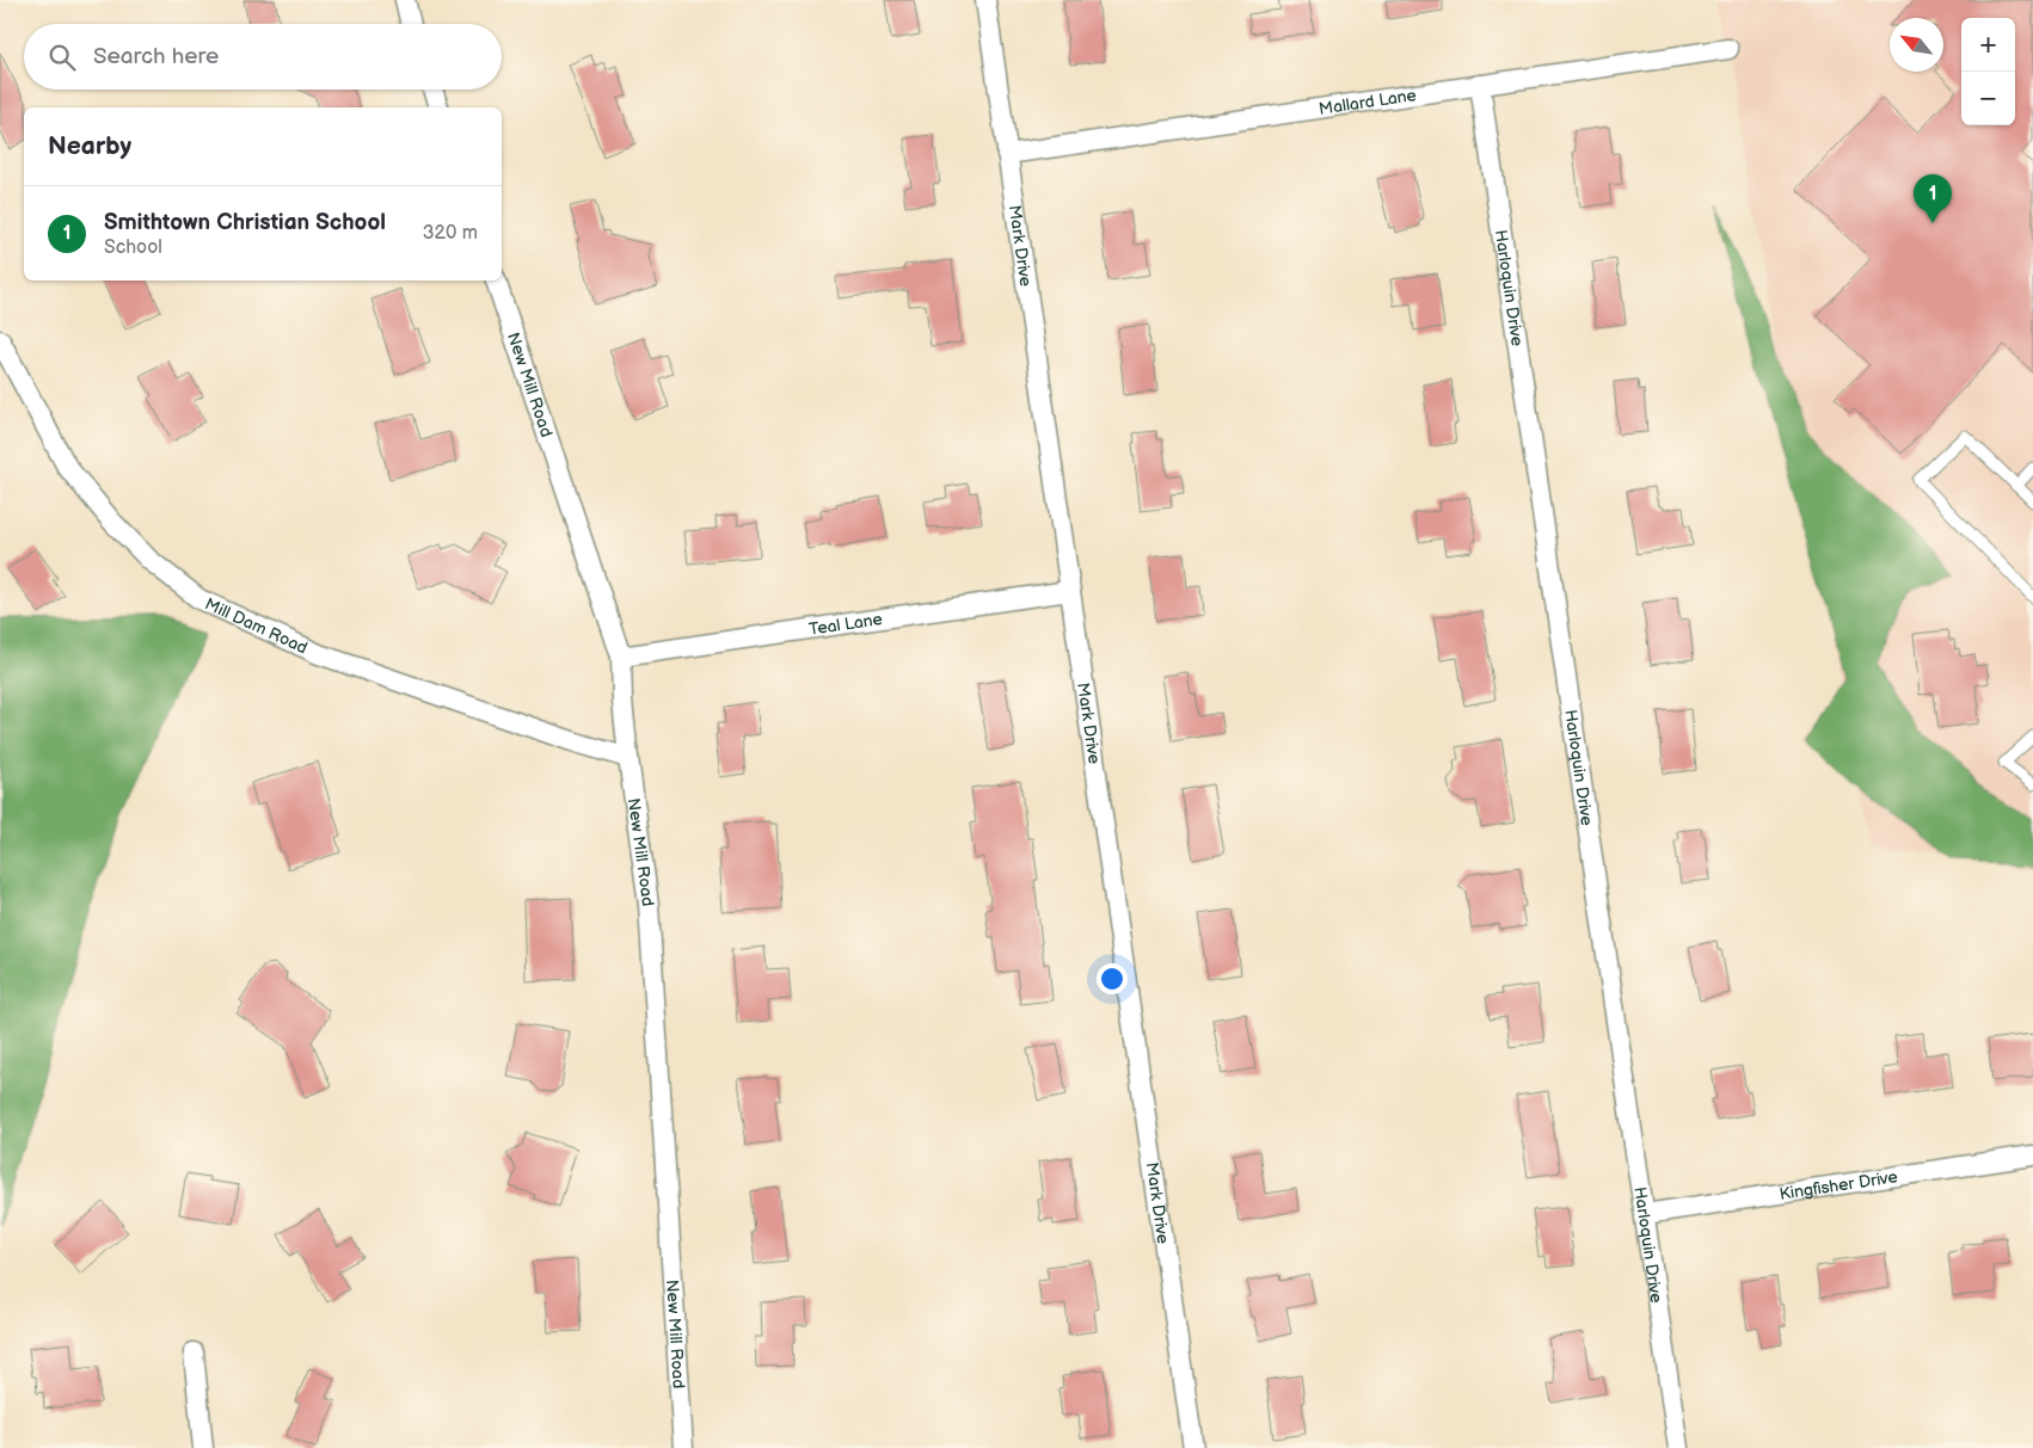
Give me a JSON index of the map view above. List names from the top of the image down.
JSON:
{
  "streets": {
    "street": [
      "Mallard Lane",
      "Mark Drive",
      "Harloquin Drive",
      "New Mill Road",
      "Teal Lane",
      "Mill Dam Road",
      "Kingfisher Drive"
    ]
  },
  "crossings": [
    ["Mallard Lane", "Mark Drive"],
    ["Mallard Lane", "Harloquin Drive"],
    ["Mark Drive", "Teal Lane"],
    ["Harloquin Drive", "Kingfisher Drive"],
    ["New Mill Road", "Teal Lane"],
    ["New Mill Road", "Mill Dam Road"]
  ],
  "north": "top left",
  "page": {
    "map_buttons": ["+", "−"],
    "search": "Search here",
    "heading": "Nearby",
    "pins": "1",
    "list": [
      {
        "mark": "1",
        "name": "Smithtown Christian School",
        "note": "School",
        "value": "320 m"
      }
    ]
  }
}
